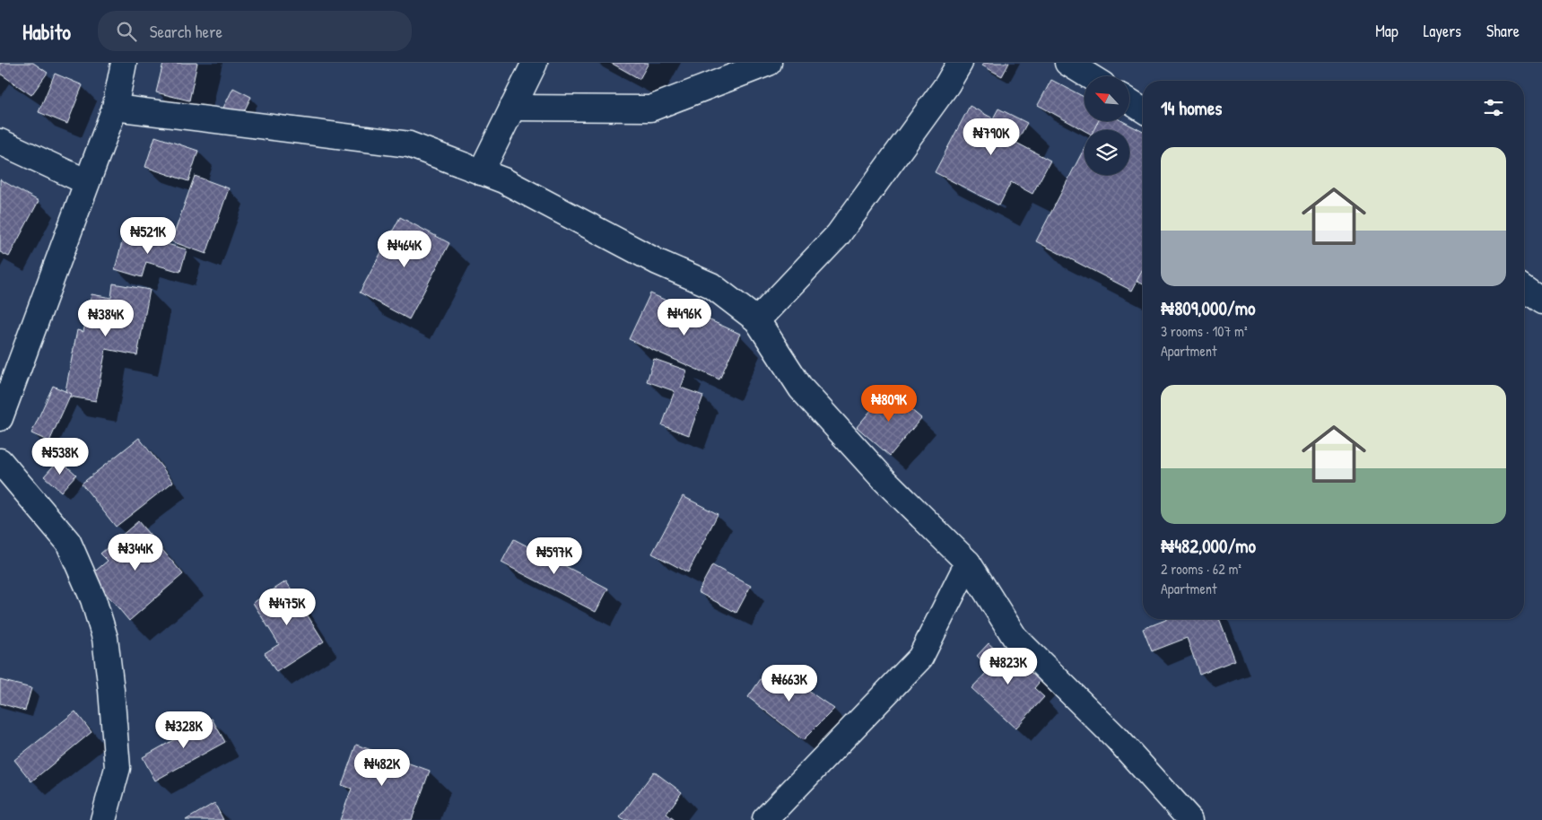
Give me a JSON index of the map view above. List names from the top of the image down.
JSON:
{
  "north": "top left",
  "page": {
    "header": "Habito",
    "search": "Search here",
    "nav": ["Map", "Layers", "Share"],
    "heading": "14 homes",
    "price": [
      "₦790K",
      "₦521K",
      "₦464K",
      "₦496K",
      "₦384K",
      "₦809K",
      "₦538K",
      "₦344K",
      "₦597K",
      "₦475K",
      "₦823K",
      "₦663K",
      "₦328K",
      "₦482K"
    ],
    "list": [
      {
        "name": "₦809,000/mo",
        "note": "3 rooms · 107 m² · Apartment"
      },
      {
        "name": "₦482,000/mo",
        "note": "2 rooms · 62 m² · Apartment"
      }
    ]
  }
}
